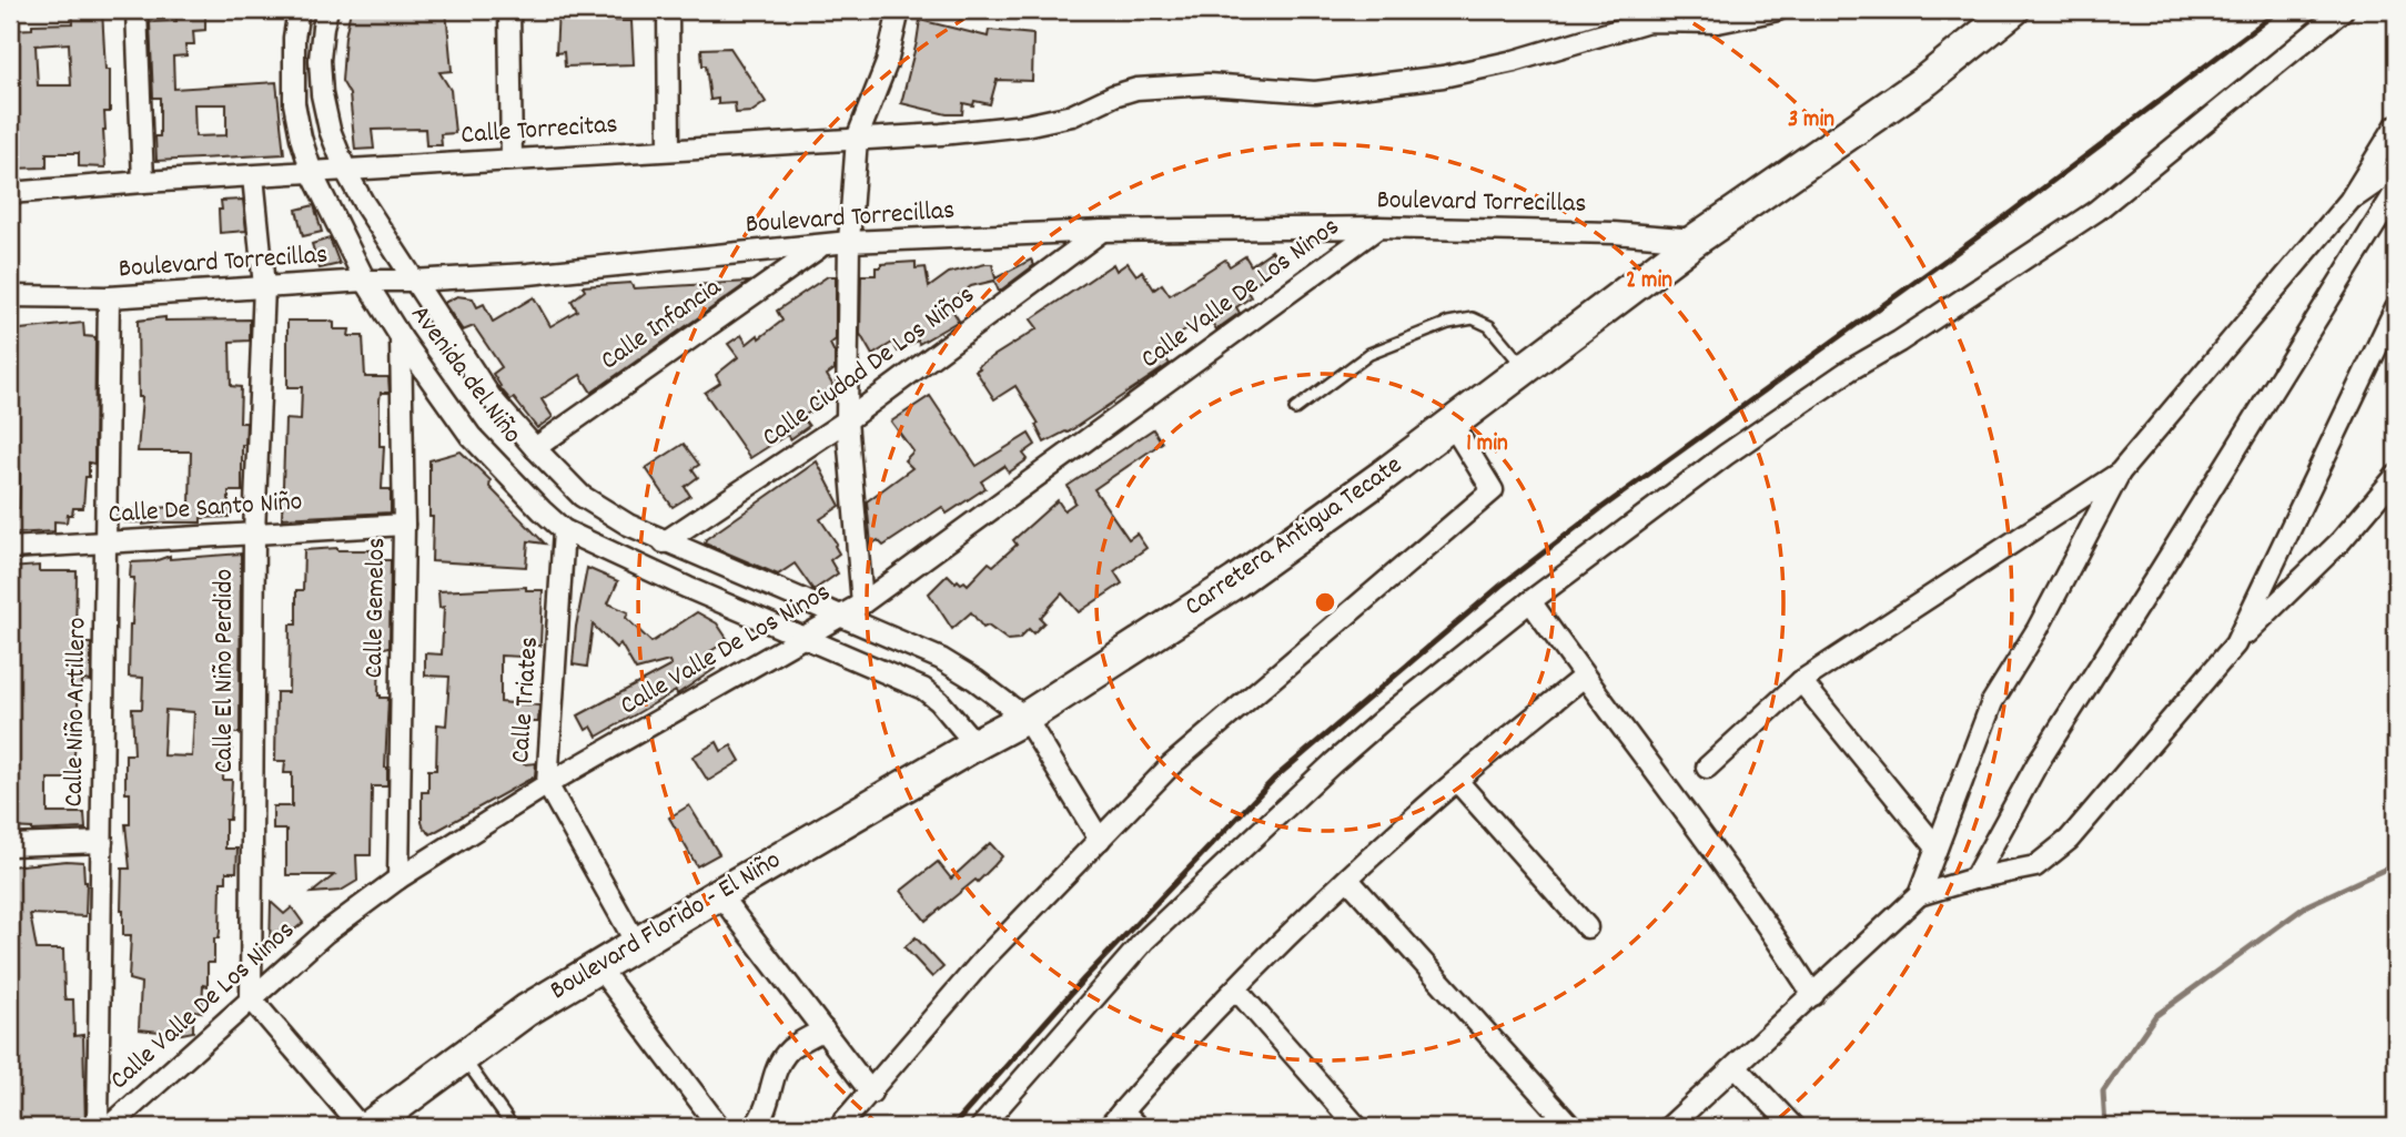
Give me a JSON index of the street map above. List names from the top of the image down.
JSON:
{
  "streets": {
    "main road": ["Carretera Antigua Tecate", "Boulevard Florido - El Niño"],
    "street": [
      "Calle Torrecitas",
      "Boulevard Torrecillas",
      "Calle Valle De Los Ninos",
      "Calle Infancia",
      "Calle Ciudad De Los Niños",
      "Avenida del Niño",
      "Calle De Santo Niño",
      "Calle Gemelos",
      "Calle El Niño Perdido",
      "Calle Triates",
      "Calle Niño Artillero"
    ]
  },
  "crossings": [
    ["Calle Torrecitas", "Avenida del Niño"],
    ["Calle Torrecitas", "Calle El Niño Perdido"],
    ["Boulevard Torrecillas", "Calle Valle De Los Ninos"],
    ["Boulevard Torrecillas", "Calle Infancia"],
    ["Boulevard Torrecillas", "Calle Ciudad De Los Niños"],
    ["Boulevard Torrecillas", "Avenida del Niño"],
    ["Boulevard Torrecillas", "Carretera Antigua Tecate"],
    ["Boulevard Torrecillas", "Calle El Niño Perdido"],
    ["Boulevard Torrecillas", "Calle Niño Artillero"],
    ["Calle Valle De Los Ninos", "Avenida del Niño"],
    ["Calle Valle De Los Ninos", "Calle Gemelos"],
    ["Calle Valle De Los Ninos", "Calle El Niño Perdido"],
    ["Calle Valle De Los Ninos", "Calle Triates"],
    ["Calle Infancia", "Avenida del Niño"],
    ["Calle Ciudad De Los Niños", "Avenida del Niño"],
    ["Avenida del Niño", "Carretera Antigua Tecate"],
    ["Avenida del Niño", "Calle Gemelos"],
    ["Avenida del Niño", "Calle Triates"],
    ["Avenida del Niño", "Boulevard Florido - El Niño"],
    ["Calle De Santo Niño", "Calle Gemelos"],
    ["Calle De Santo Niño", "Calle El Niño Perdido"],
    ["Calle De Santo Niño", "Calle Niño Artillero"],
    ["Carretera Antigua Tecate", "Boulevard Florido - El Niño"],
    ["Calle Triates", "Boulevard Florido - El Niño"]
  ],
  "rings": ["3 min", "2 min", "1 min"]
}
